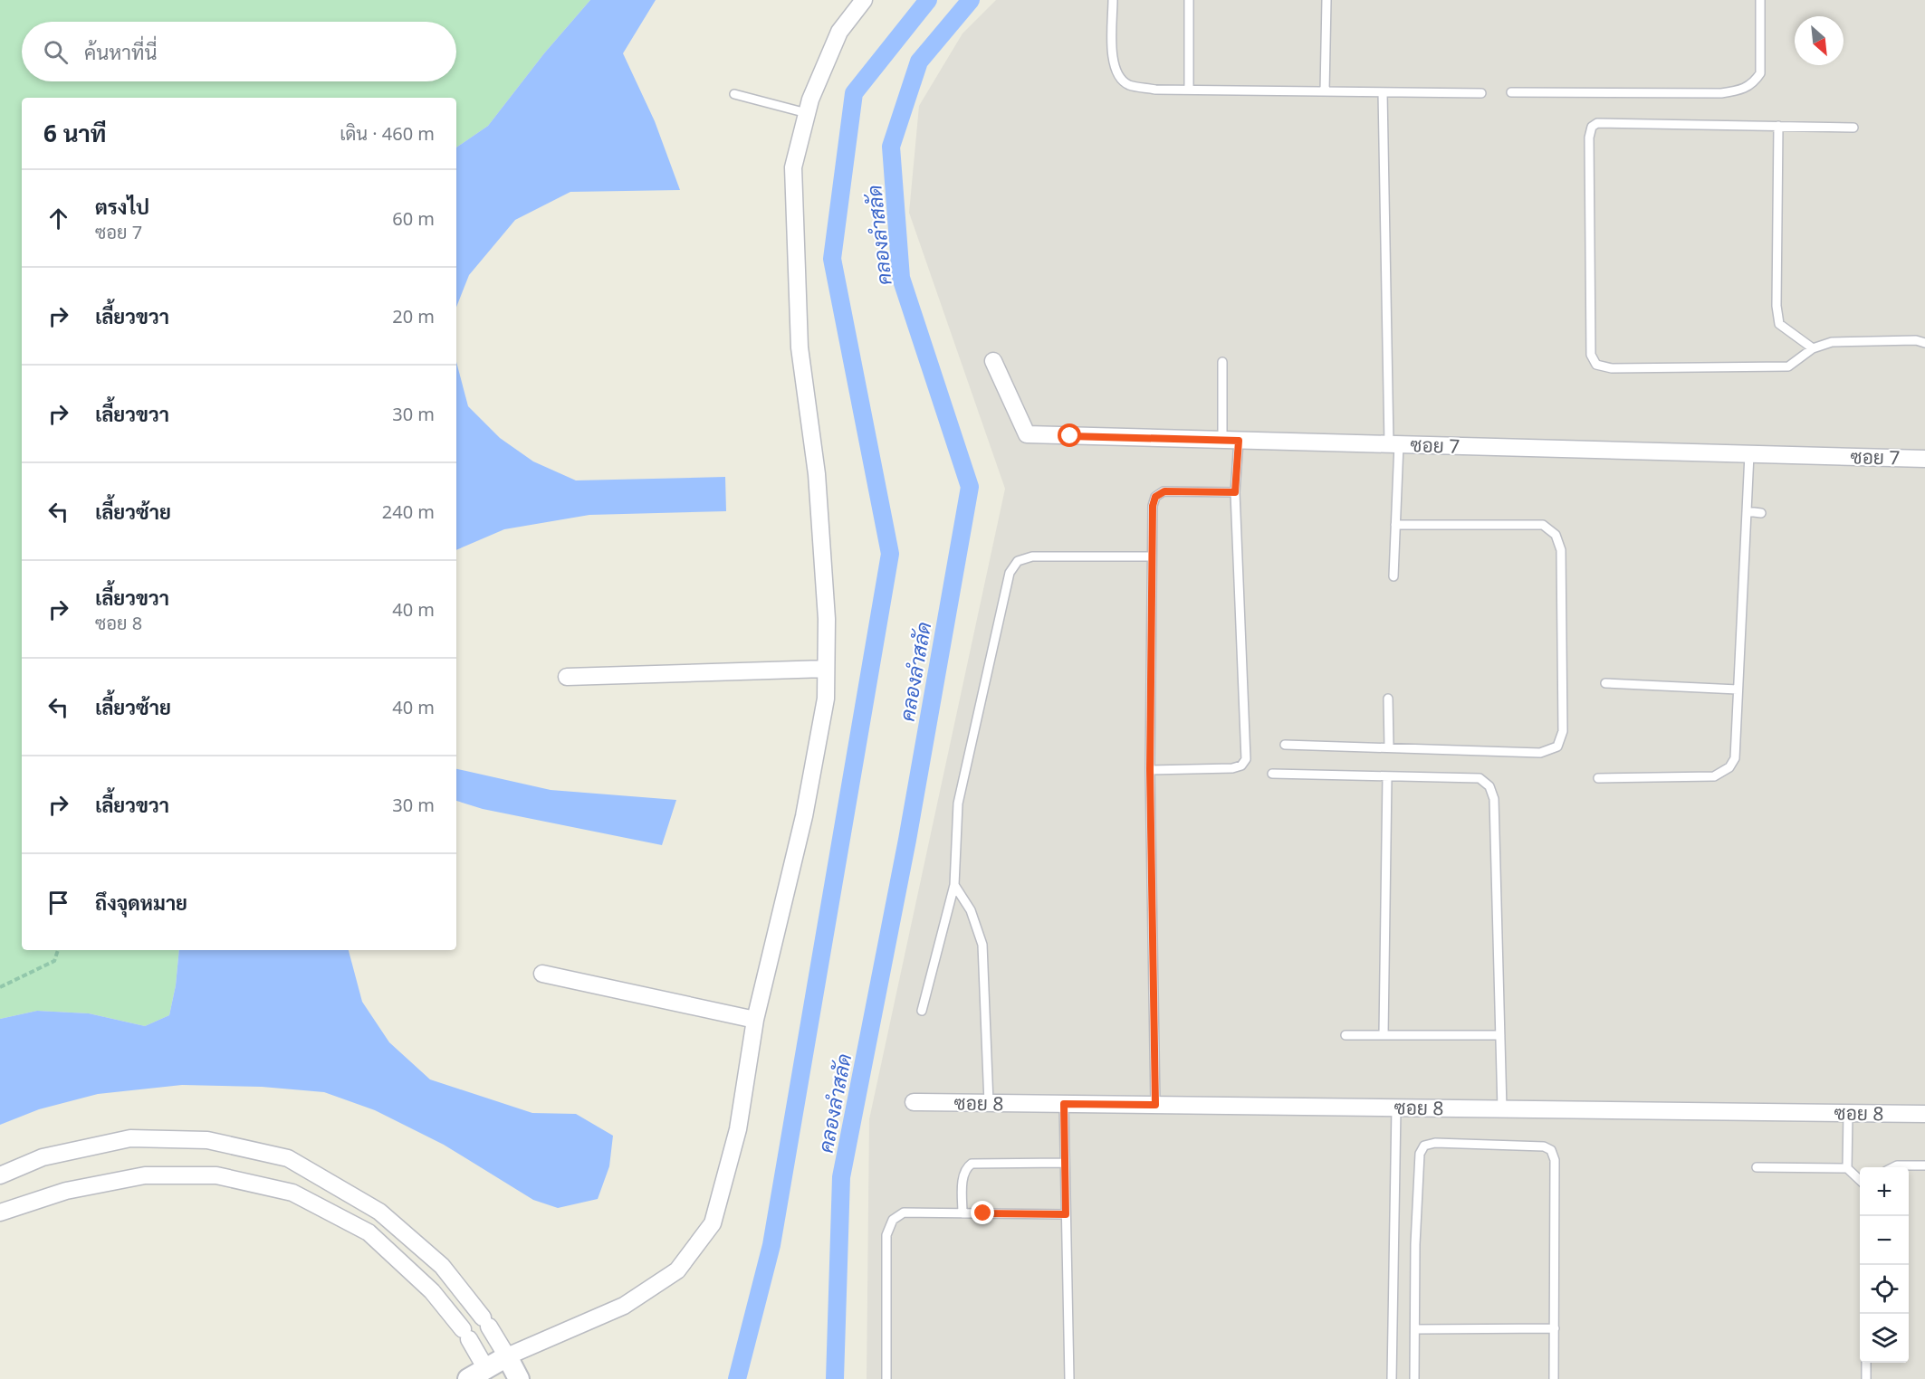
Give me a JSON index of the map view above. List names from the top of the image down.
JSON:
{
  "streets": {
    "street": ["ซอย 7", "ซอย 8"]
  },
  "water": ["คลองลำสลัด"],
  "north": "bottom right",
  "page": {
    "search": "ค้นหาที่นี่",
    "heading": ["6 นาที", "เดิน · 460 m"],
    "list": [
      ["ตรงไป", "ซอย 7", "60 m"],
      ["เลี้ยวขวา", "20 m"],
      ["เลี้ยวขวา", "30 m"],
      ["เลี้ยวซ้าย", "240 m"],
      ["เลี้ยวขวา", "ซอย 8", "40 m"],
      ["เลี้ยวซ้าย", "40 m"],
      ["เลี้ยวขวา", "30 m"],
      "ถึงจุดหมาย"
    ],
    "map_buttons": ["+", "−"]
  }
}
